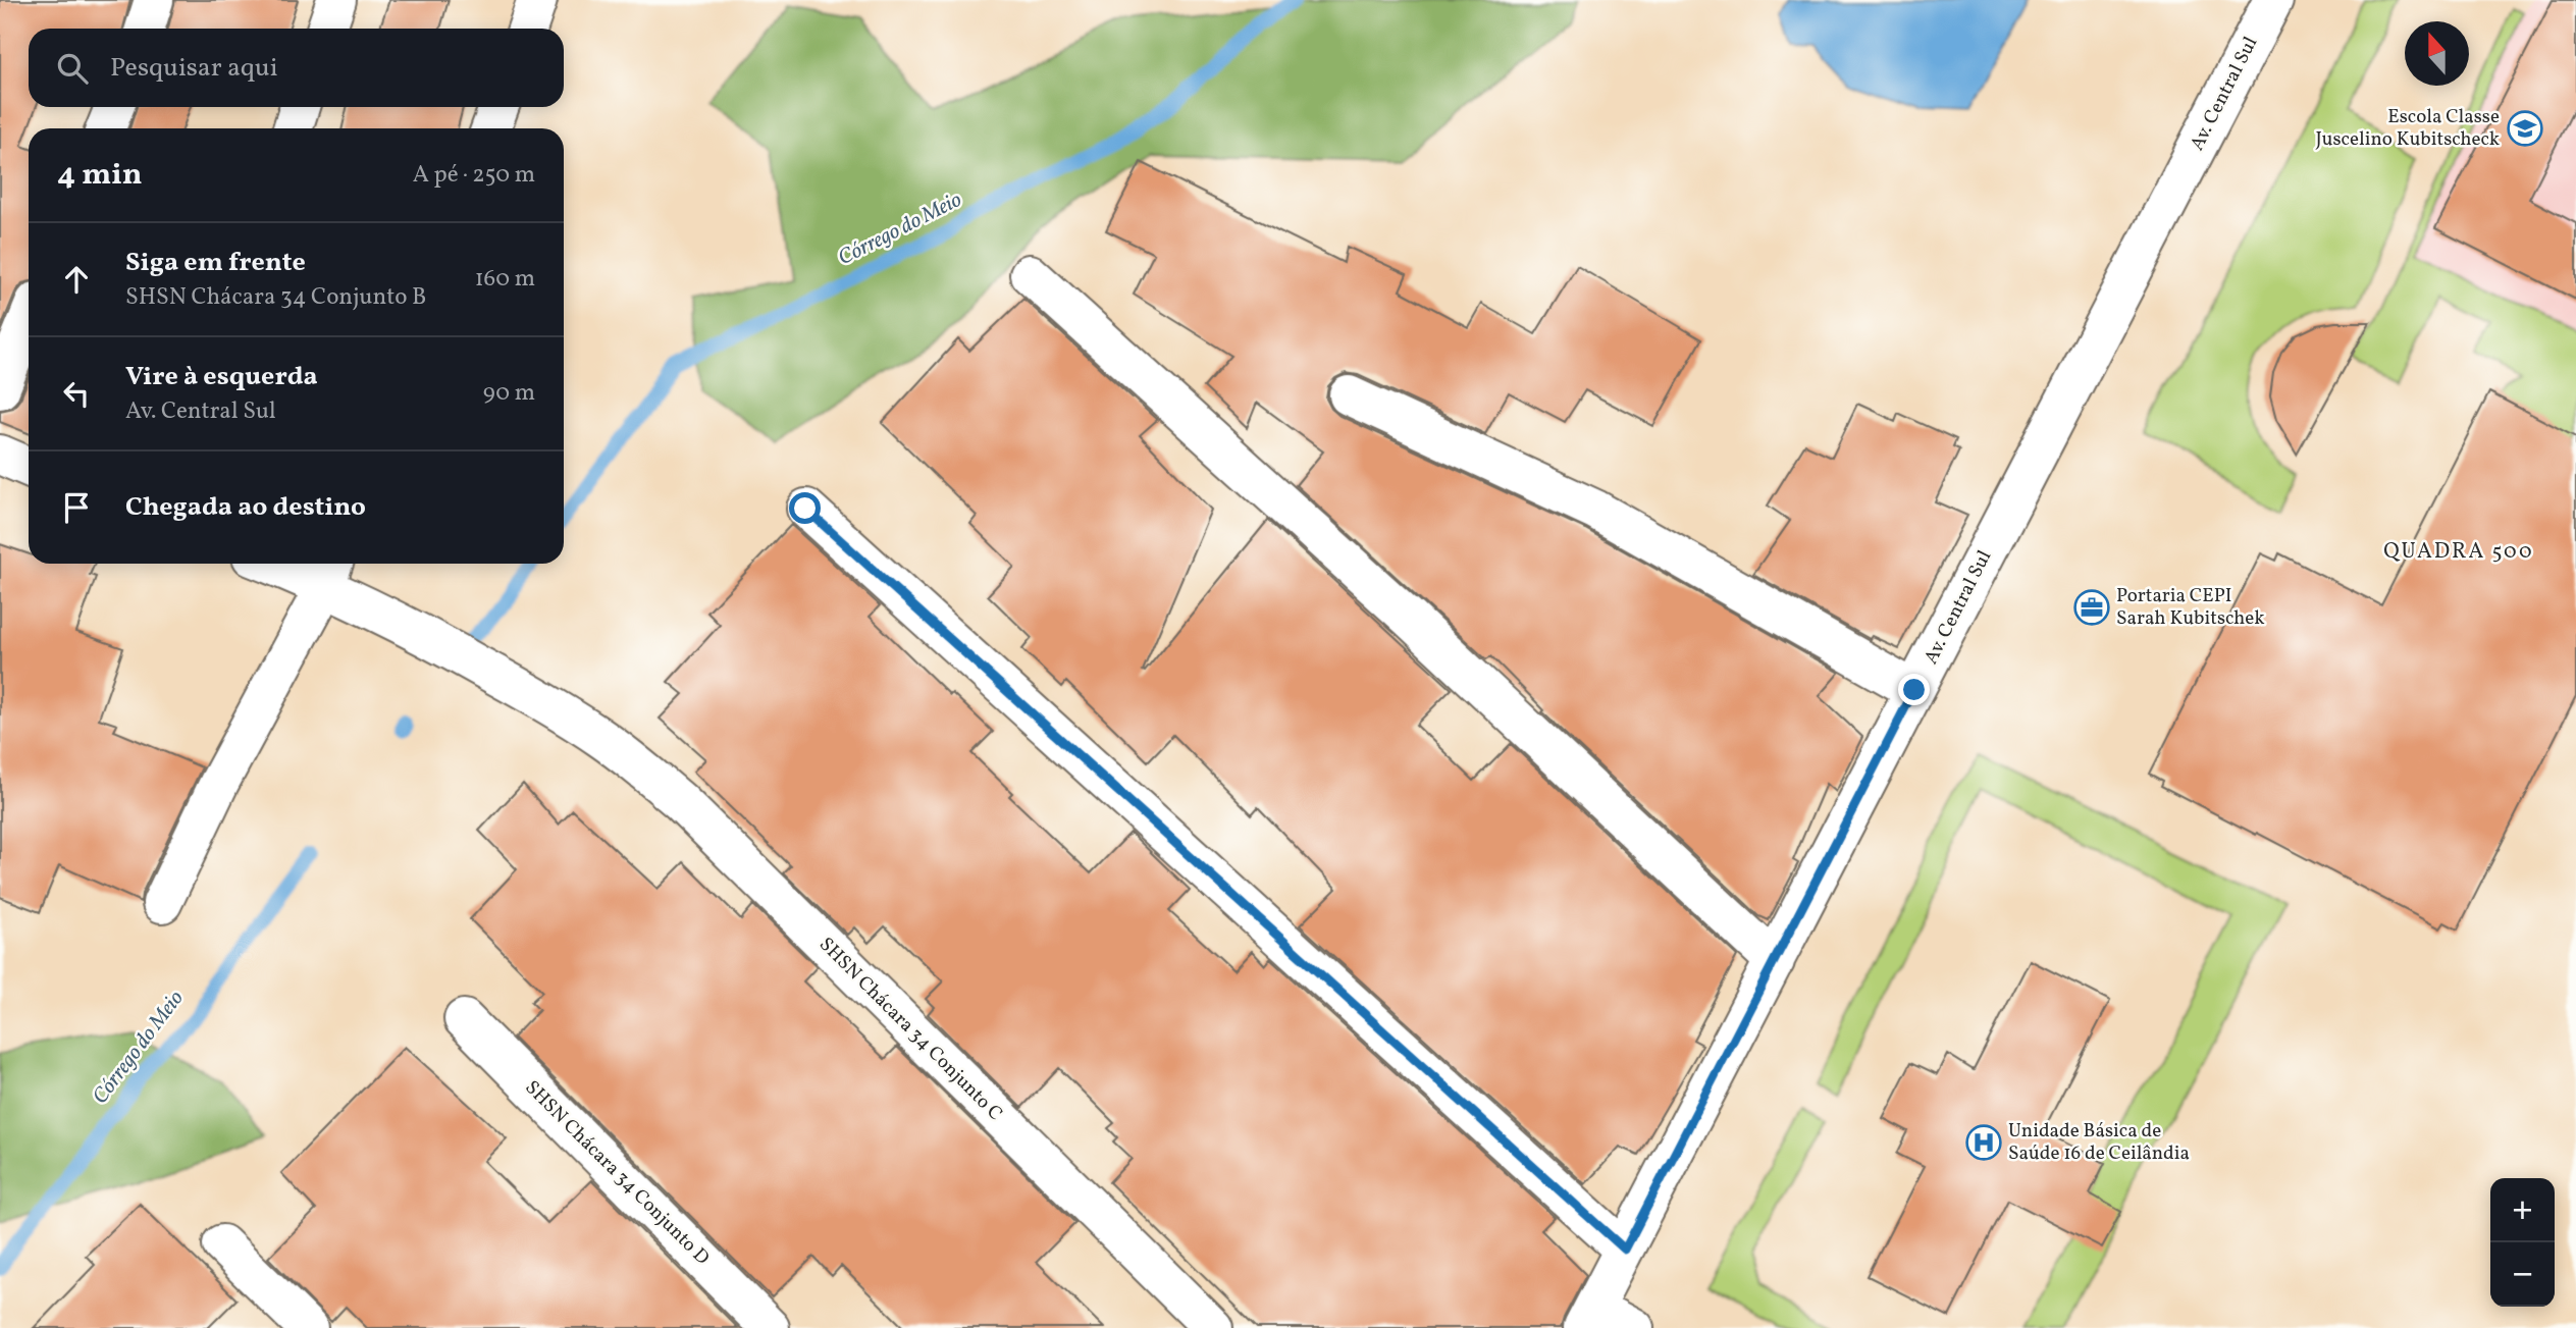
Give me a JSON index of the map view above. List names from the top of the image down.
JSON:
{
  "streets": {
    "street": ["Av. Central Sul", "SHSN Chácara 34 Conjunto C", "SHSN Chácara 34 Conjunto D"]
  },
  "districts": ["QUADRA 500"],
  "water": ["Córrego do Meio"],
  "places": {
    "school or university": ["Escola Classe Juscelino Kubitscheck"],
    "office": ["Portaria CEPI Sarah Kubitschek"],
    "hospital": ["Unidade Básica de Saúde 16 de Ceilândia"]
  },
  "north": "top",
  "page": {
    "search": "Pesquisar aqui",
    "heading": ["4 min", "A pé · 250 m"],
    "list": [
      ["Siga em frente", "SHSN Chácara 34 Conjunto B", "160 m"],
      ["Vire à esquerda", "Av. Central Sul", "90 m"],
      "Chegada ao destino"
    ],
    "map_buttons": ["+", "−"]
  }
}
